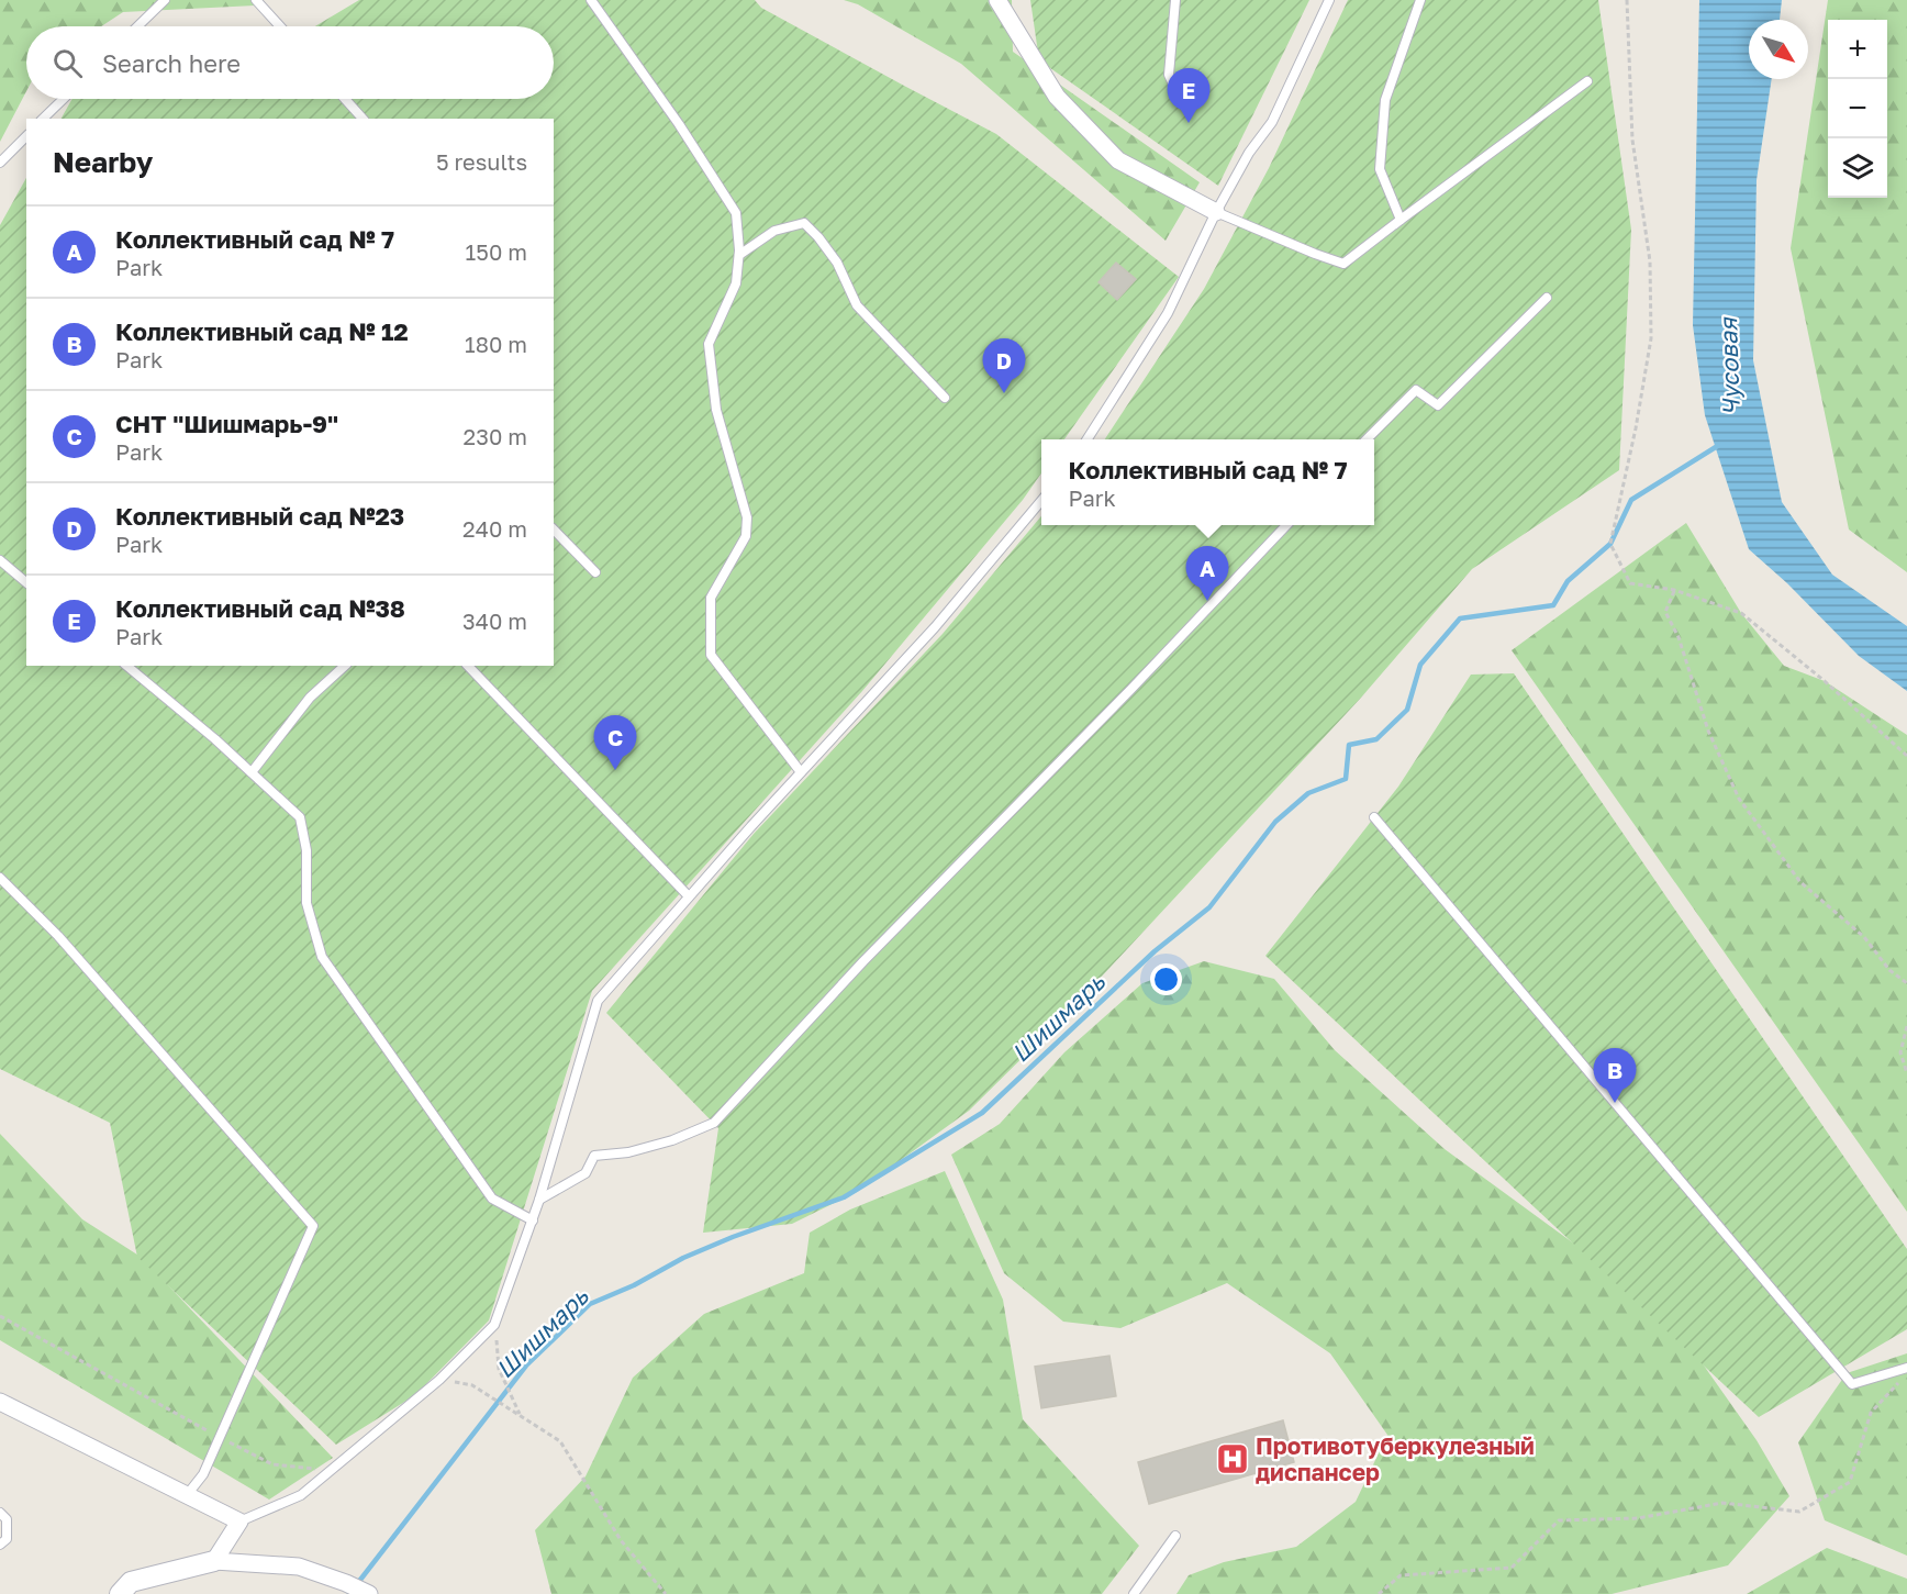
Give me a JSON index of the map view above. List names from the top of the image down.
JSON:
{
  "water": ["Чусовая", "Шишмарь"],
  "places": {
    "hospital": ["Противотуберкулезный диспансер"]
  },
  "north": "bottom right",
  "page": {
    "map_buttons": ["+", "−"],
    "search": "Search here",
    "pins": [
      "E",
      "D",
      "A",
      "C",
      "B"
    ],
    "heading": ["Nearby", "5 results"],
    "list": [
      {
        "mark": "A",
        "name": "Коллективный сад № 7",
        "note": "Park",
        "value": "150 m"
      },
      {
        "mark": "B",
        "name": "Коллективный сад № 12",
        "note": "Park",
        "value": "180 m"
      },
      {
        "mark": "C",
        "name": "СНТ \"Шишмарь-9\"",
        "note": "Park",
        "value": "230 m"
      },
      {
        "mark": "D",
        "name": "Коллективный сад №23",
        "note": "Park",
        "value": "240 m"
      },
      {
        "mark": "E",
        "name": "Коллективный сад №38",
        "note": "Park",
        "value": "340 m"
      }
    ],
    "popup": ["Коллективный сад № 7", "Park"]
  }
}
